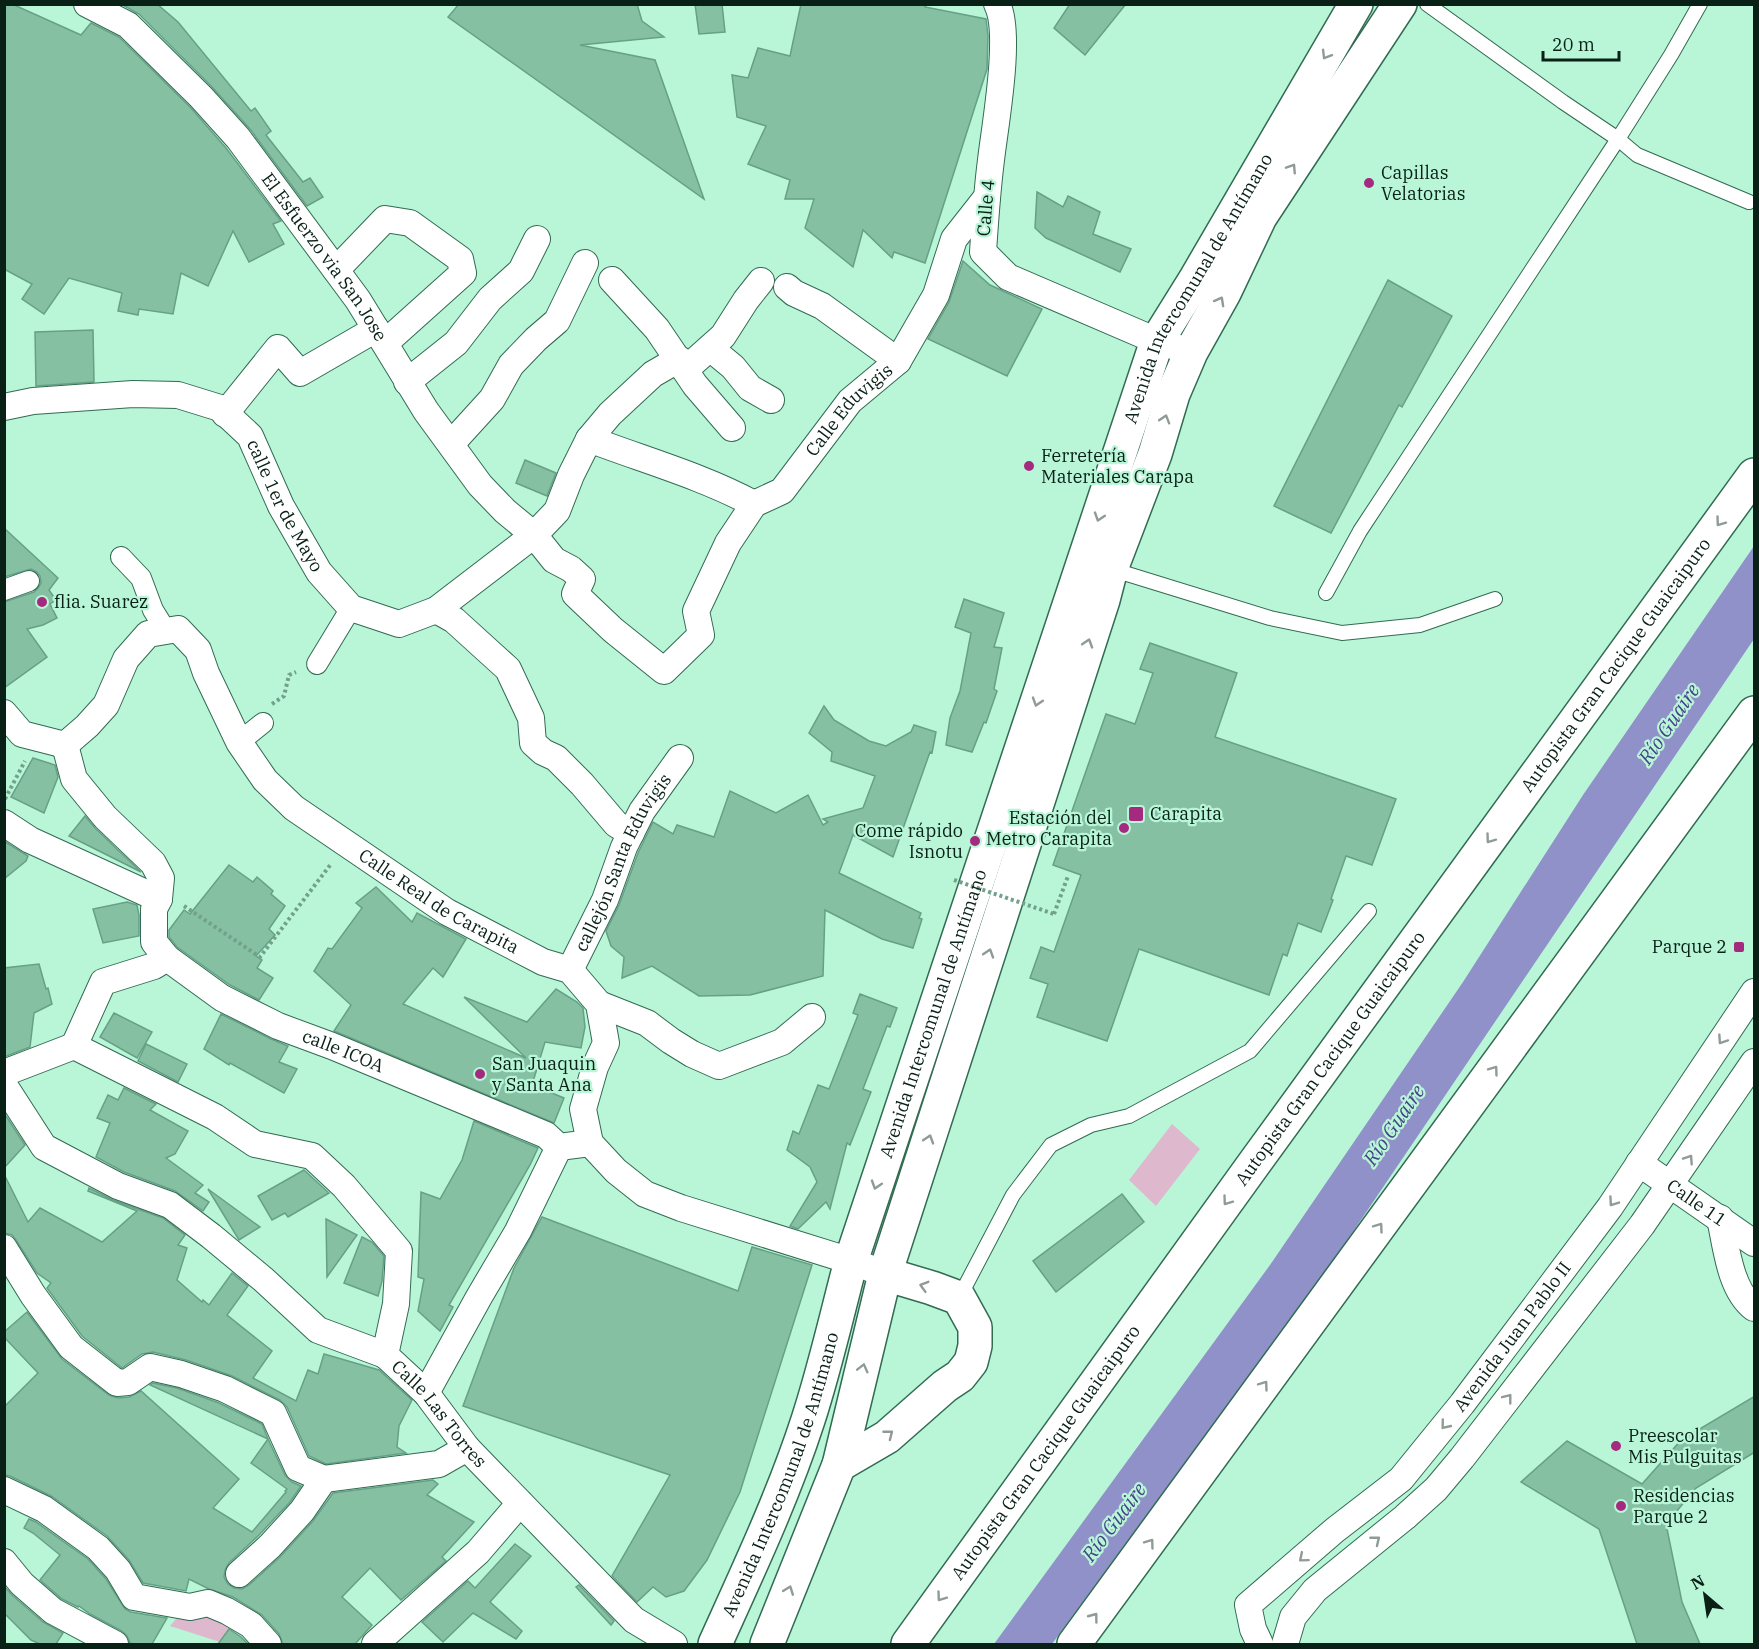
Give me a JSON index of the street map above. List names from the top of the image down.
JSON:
{
  "streets": {
    "main road": ["Avenida Intercomunal de Antímano", "Autopista Gran Cacique Guaicaipuro"],
    "street": [
      "Calle 4",
      "El Esfuerzo via San Jose",
      "Calle Eduvigis",
      "calle 1er de Mayo",
      "callejón Santa Eduvigis",
      "Calle Real de Carapita",
      "calle ICOA",
      "Calle 11",
      "Avenida Juan Pablo II",
      "Calle Las Torres"
    ]
  },
  "crossings": [
    ["Calle 4", "Avenida Intercomunal de Antímano"],
    ["Calle 4", "Calle Eduvigis"],
    ["El Esfuerzo via San Jose", "Calle Eduvigis"],
    ["El Esfuerzo via San Jose", "calle 1er de Mayo"],
    ["callejón Santa Eduvigis", "Calle Real de Carapita"],
    ["Calle 11", "Avenida Juan Pablo II"]
  ],
  "water": ["Río Guaire"],
  "places": {
    "other": [
      "Capillas Velatorias",
      "Ferretería Materiales Carapa",
      "flia. Suarez",
      "Estación del Metro Carapita",
      "Come rápido Isnotu",
      "San Juaquin y Santa Ana",
      "Preescolar Mis Pulguitas",
      "Residencias Parque 2"
    ],
    "transit": ["Carapita", "Parque 2"]
  },
  "scale_bar": "20 m",
  "north": "top left"
}
